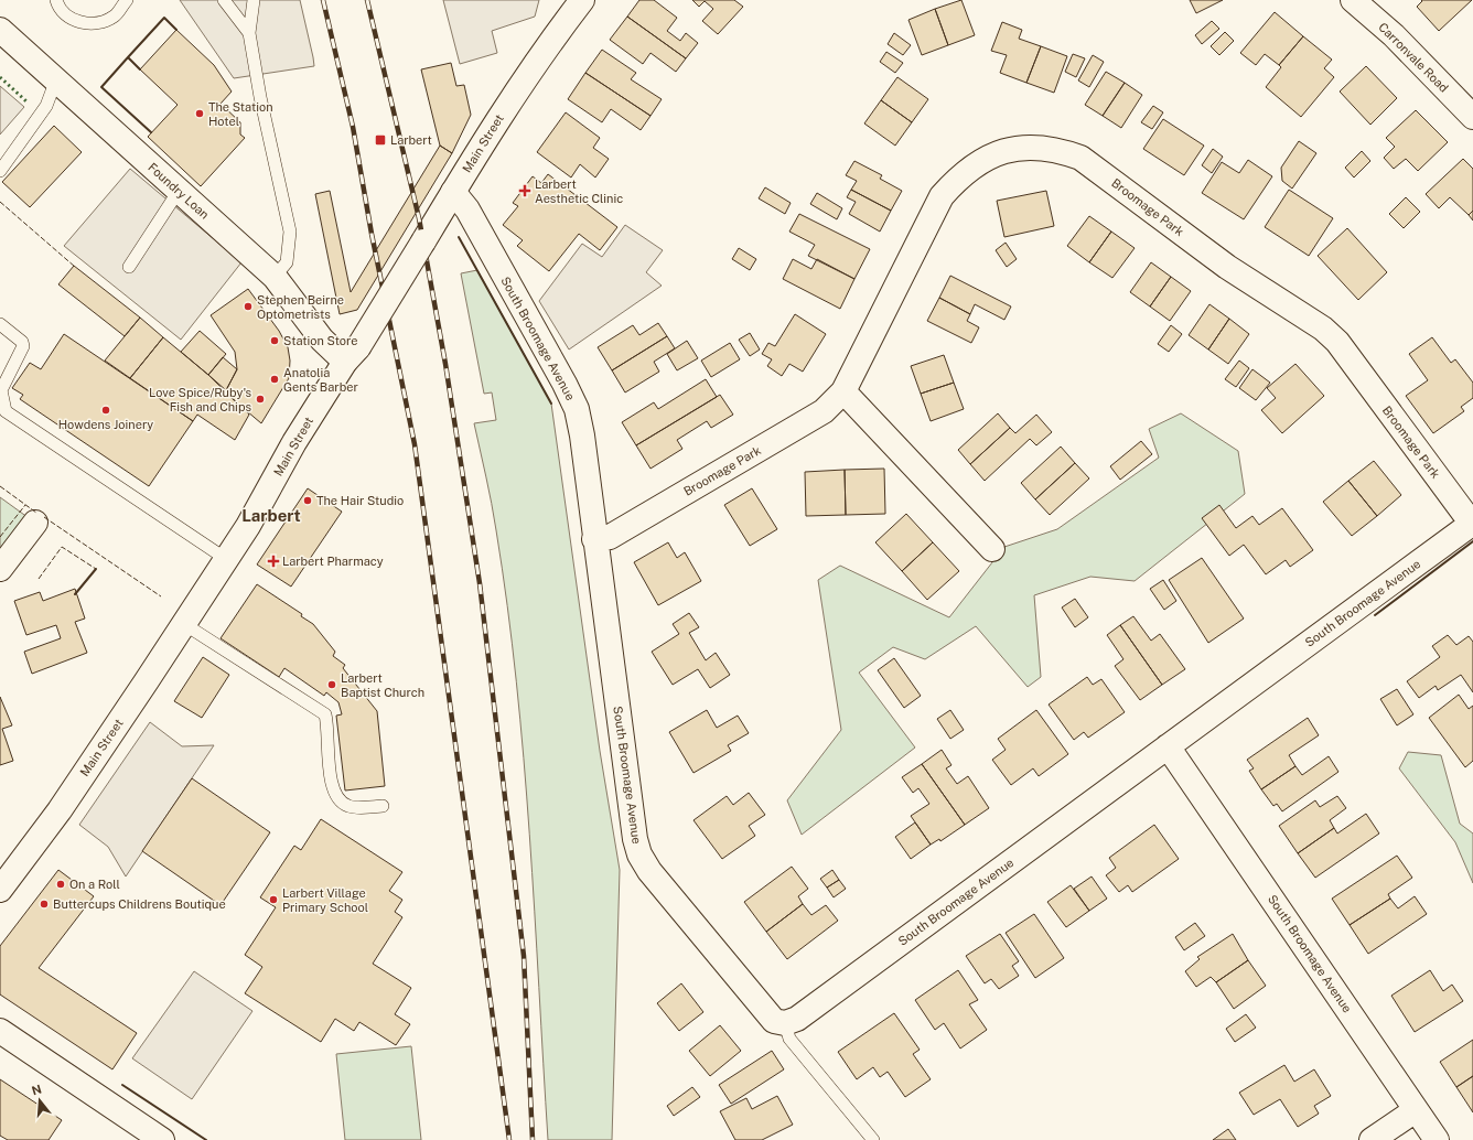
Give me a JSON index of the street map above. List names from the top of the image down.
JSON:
{
  "streets": {
    "street": [
      "Carronvale Road",
      "Main Street",
      "Foundry Loan",
      "Broomage Park",
      "South Broomage Avenue"
    ]
  },
  "crossings": [
    ["Main Street", "Foundry Loan"],
    ["Main Street", "South Broomage Avenue"],
    ["Broomage Park", "South Broomage Avenue"]
  ],
  "districts": ["Larbert"],
  "places": {
    "other": [
      "The Station Hotel",
      "Stephen Beirne Optometrists",
      "Station Store",
      "Anatolia Gents Barber",
      "Love Spice/Ruby's Fish and Chips",
      "Howdens Joinery",
      "The Hair Studio",
      "Larbert Baptist Church",
      "On a Roll",
      "Larbert Village Primary School",
      "Buttercups Childrens Boutique"
    ],
    "transit": ["Larbert"],
    "health": ["Larbert Aesthetic Clinic", "Larbert Pharmacy"]
  },
  "north": "top"
}
